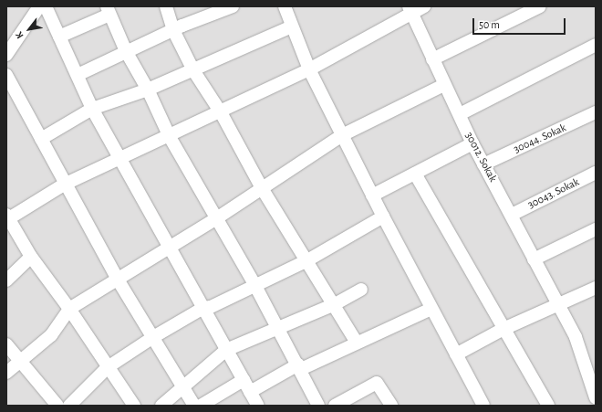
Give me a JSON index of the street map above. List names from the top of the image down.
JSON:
{
  "streets": {
    "street": ["30044. Sokak", "30012. Sokak", "30043. Sokak"]
  },
  "crossings": [
    ["30044. Sokak", "30012. Sokak"],
    ["30012. Sokak", "30043. Sokak"]
  ],
  "scale_bar": "50 m",
  "north": "bottom left"
}
